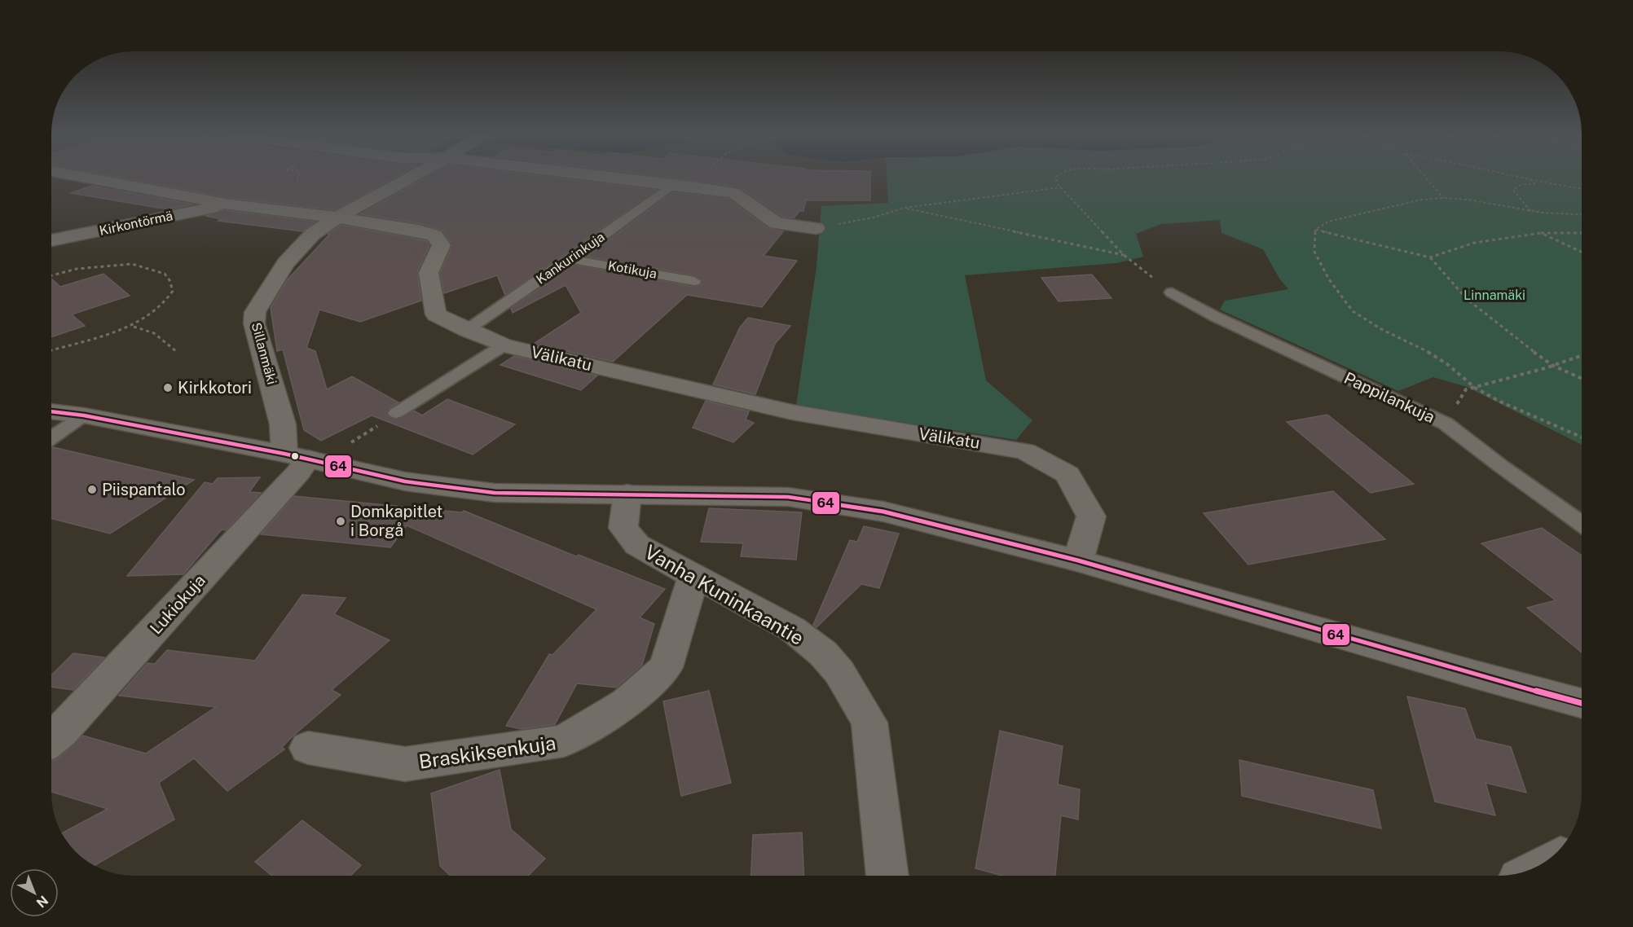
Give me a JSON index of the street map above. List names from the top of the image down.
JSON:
{
  "streets": {
    "street": [
      "Kirkontörmä",
      "Sillanmäki",
      "Välikatu",
      "Vanha Kuninkaantie",
      "Lukiokuja",
      "Braskiksenkuja"
    ],
    "lane": ["Kankurinkuja", "Kotikuja", "Pappilankuja"]
  },
  "crossings": [
    ["Kirkontörmä", "Välikatu"],
    ["Kankurinkuja", "Kotikuja"],
    ["Kankurinkuja", "Välikatu"],
    ["Sillanmäki", "Välikatu"],
    ["Sillanmäki", "Lukiokuja"],
    ["Vanha Kuninkaantie", "Braskiksenkuja"]
  ],
  "parks": ["Linnamäki"],
  "places": ["Kirkkotori", "Piispantalo", "Domkapitlet i Borgå"],
  "lines": ["transit line 64"],
  "north": "bottom right"
}
